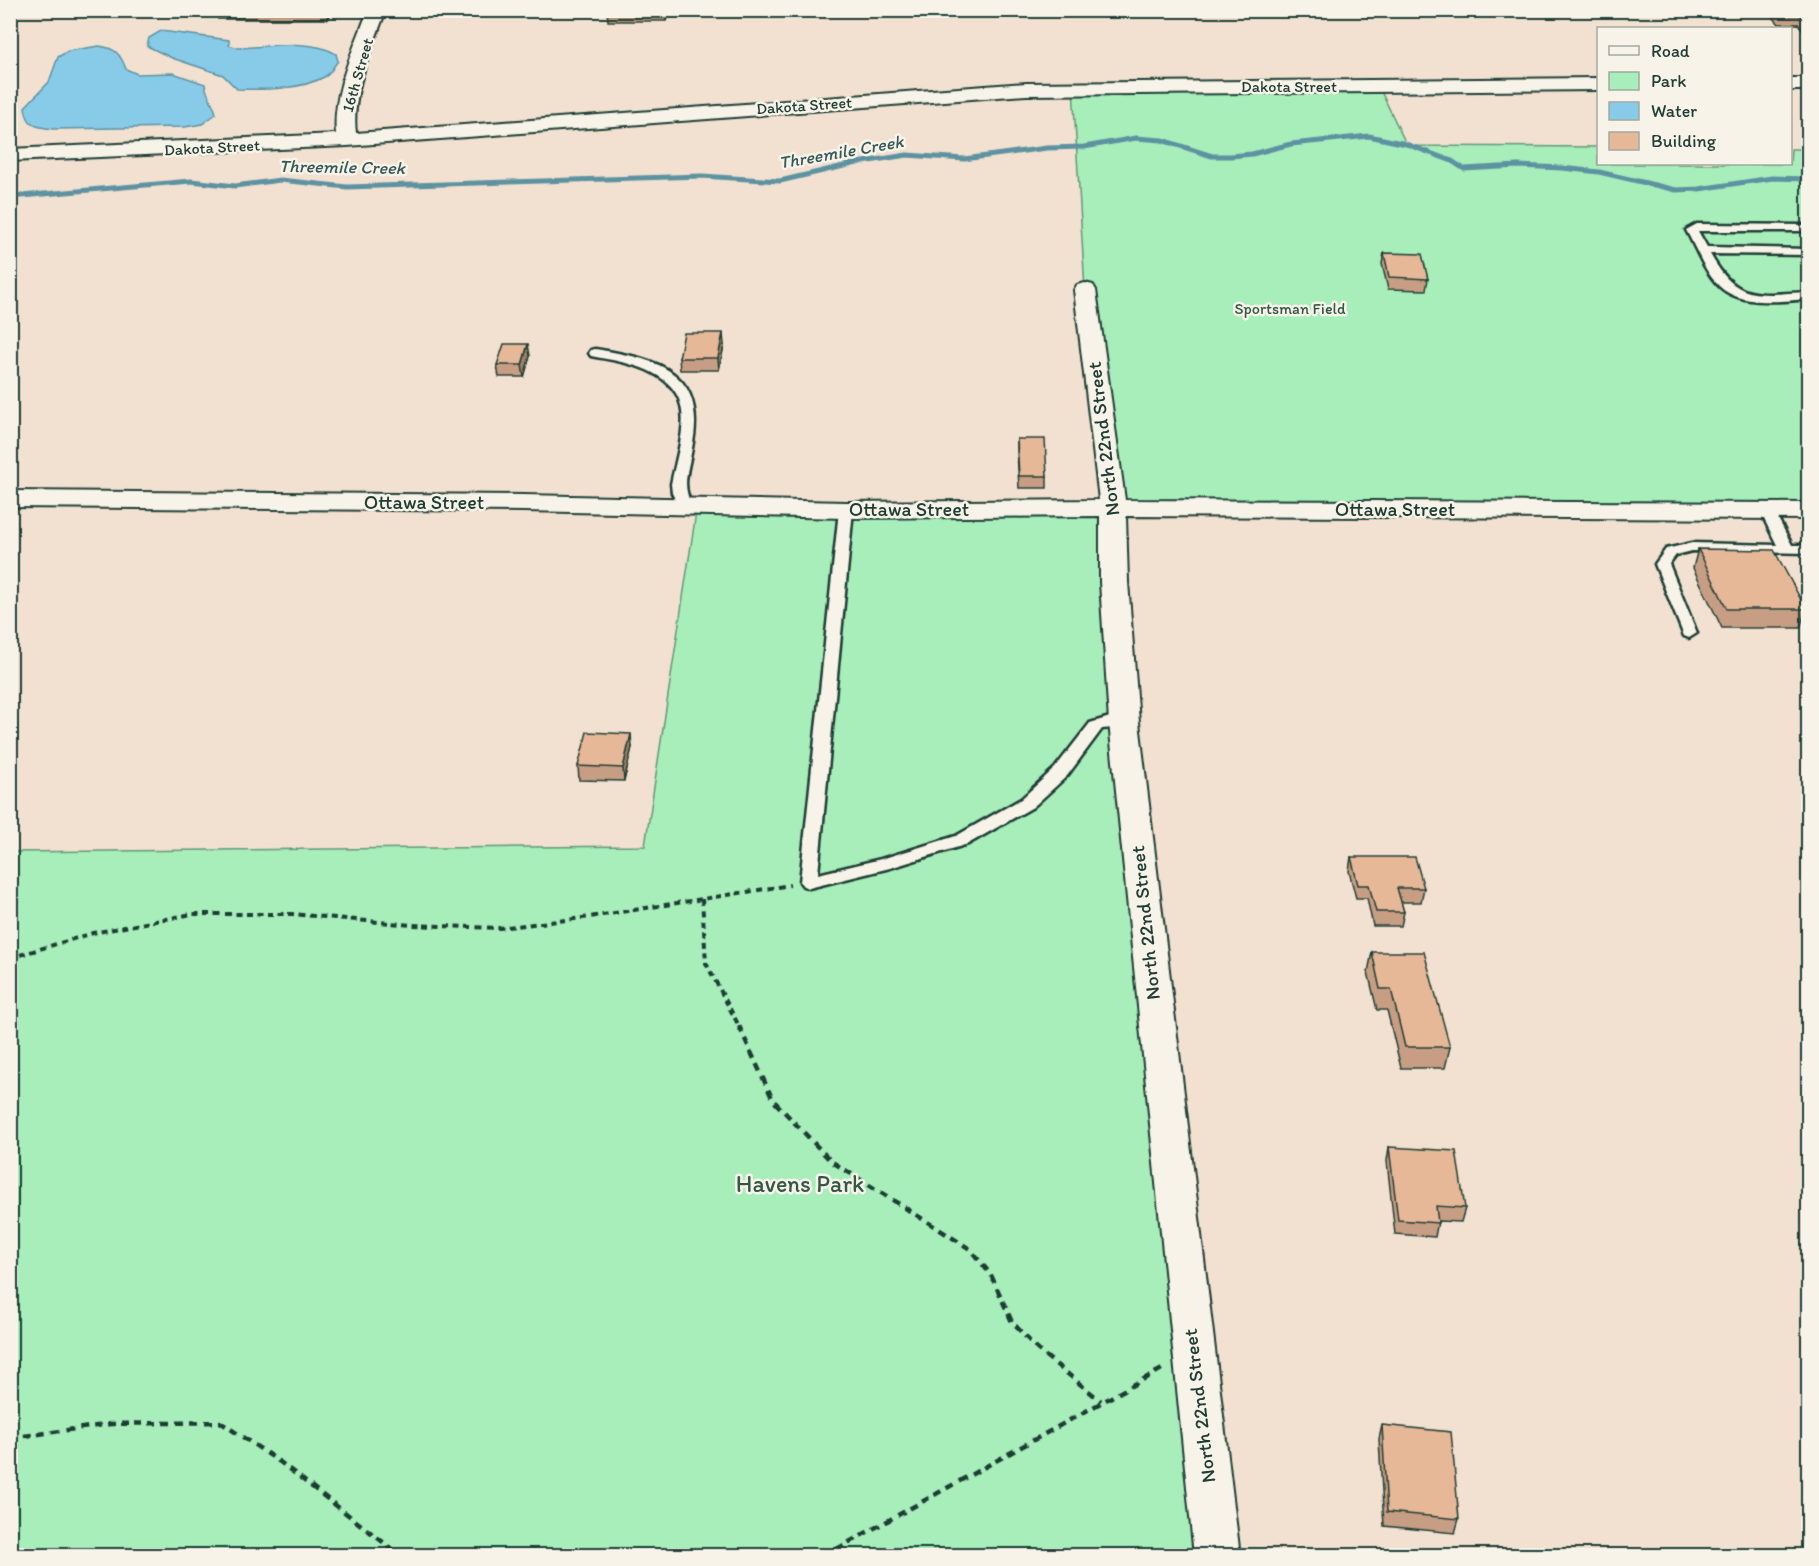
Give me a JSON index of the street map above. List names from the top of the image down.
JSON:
{
  "streets": {
    "street": [
      "16th Street",
      "Dakota Street",
      "North 22nd Street",
      "Ottawa Street"
    ]
  },
  "crossings": [
    ["16th Street", "Dakota Street"],
    ["North 22nd Street", "Ottawa Street"]
  ],
  "water": ["Threemile Creek"],
  "parks": ["Sportsman Field", "Havens Park"],
  "legend": [
    "Road",
    "Park",
    "Water",
    "Building"
  ]
}
